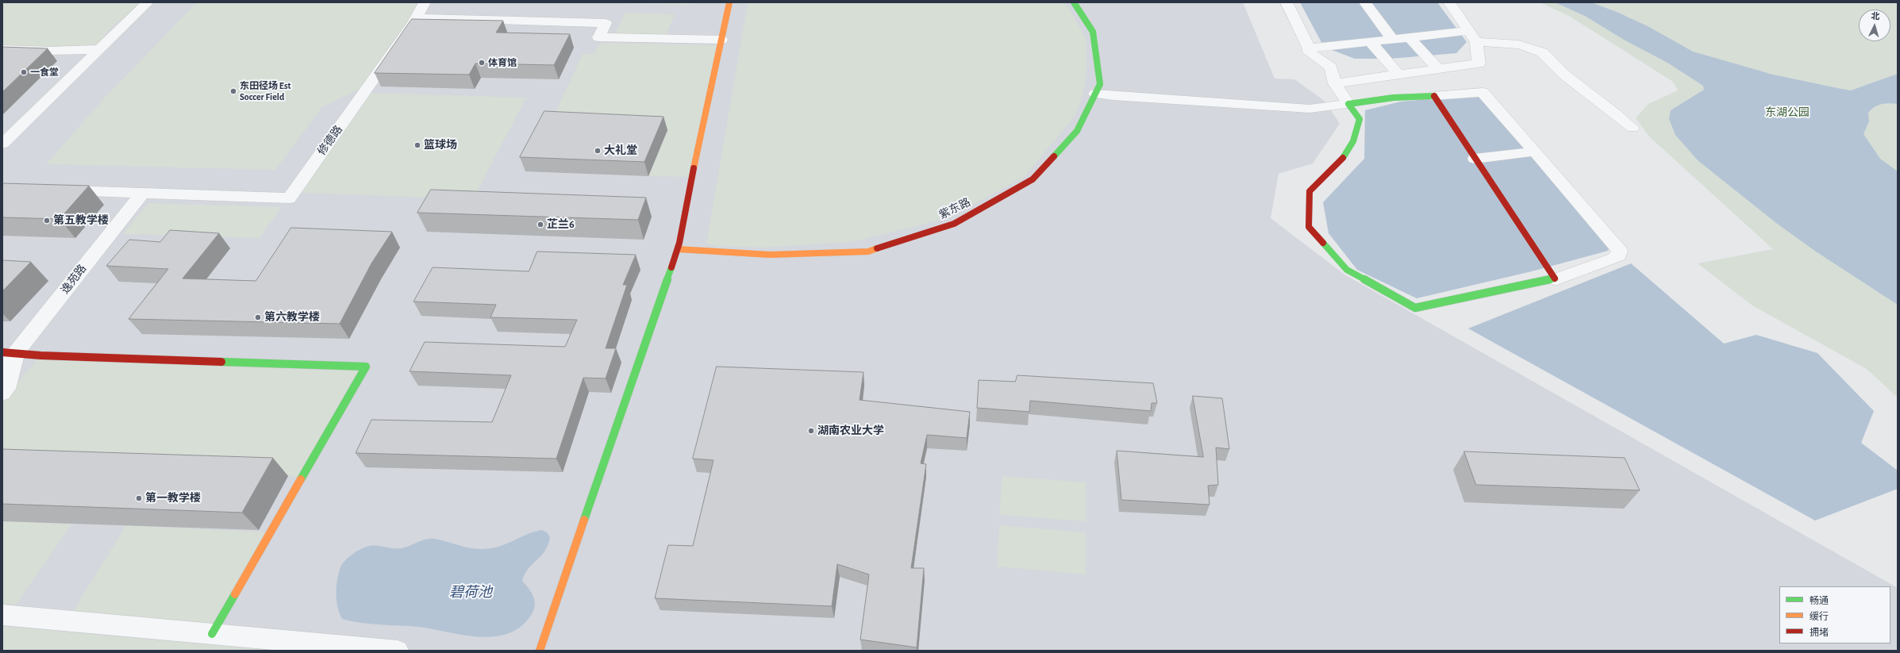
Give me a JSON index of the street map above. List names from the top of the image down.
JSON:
{
  "streets": {
    "street": ["修德路", "紫东路", "逸苑路"]
  },
  "crossings": [
    ["修德路", "逸苑路"]
  ],
  "water": ["碧荷池"],
  "parks": ["东湖公园"],
  "places": [
    "体育馆",
    "一食堂",
    "东田径场 Est Soccer Field",
    "篮球场",
    "大礼堂",
    "第五教学楼",
    "芷兰6",
    "第六教学楼",
    "湖南农业大学",
    "第一教学楼"
  ],
  "legend": ["畅通", "缓行", "拥堵"],
  "north": "top"
}
